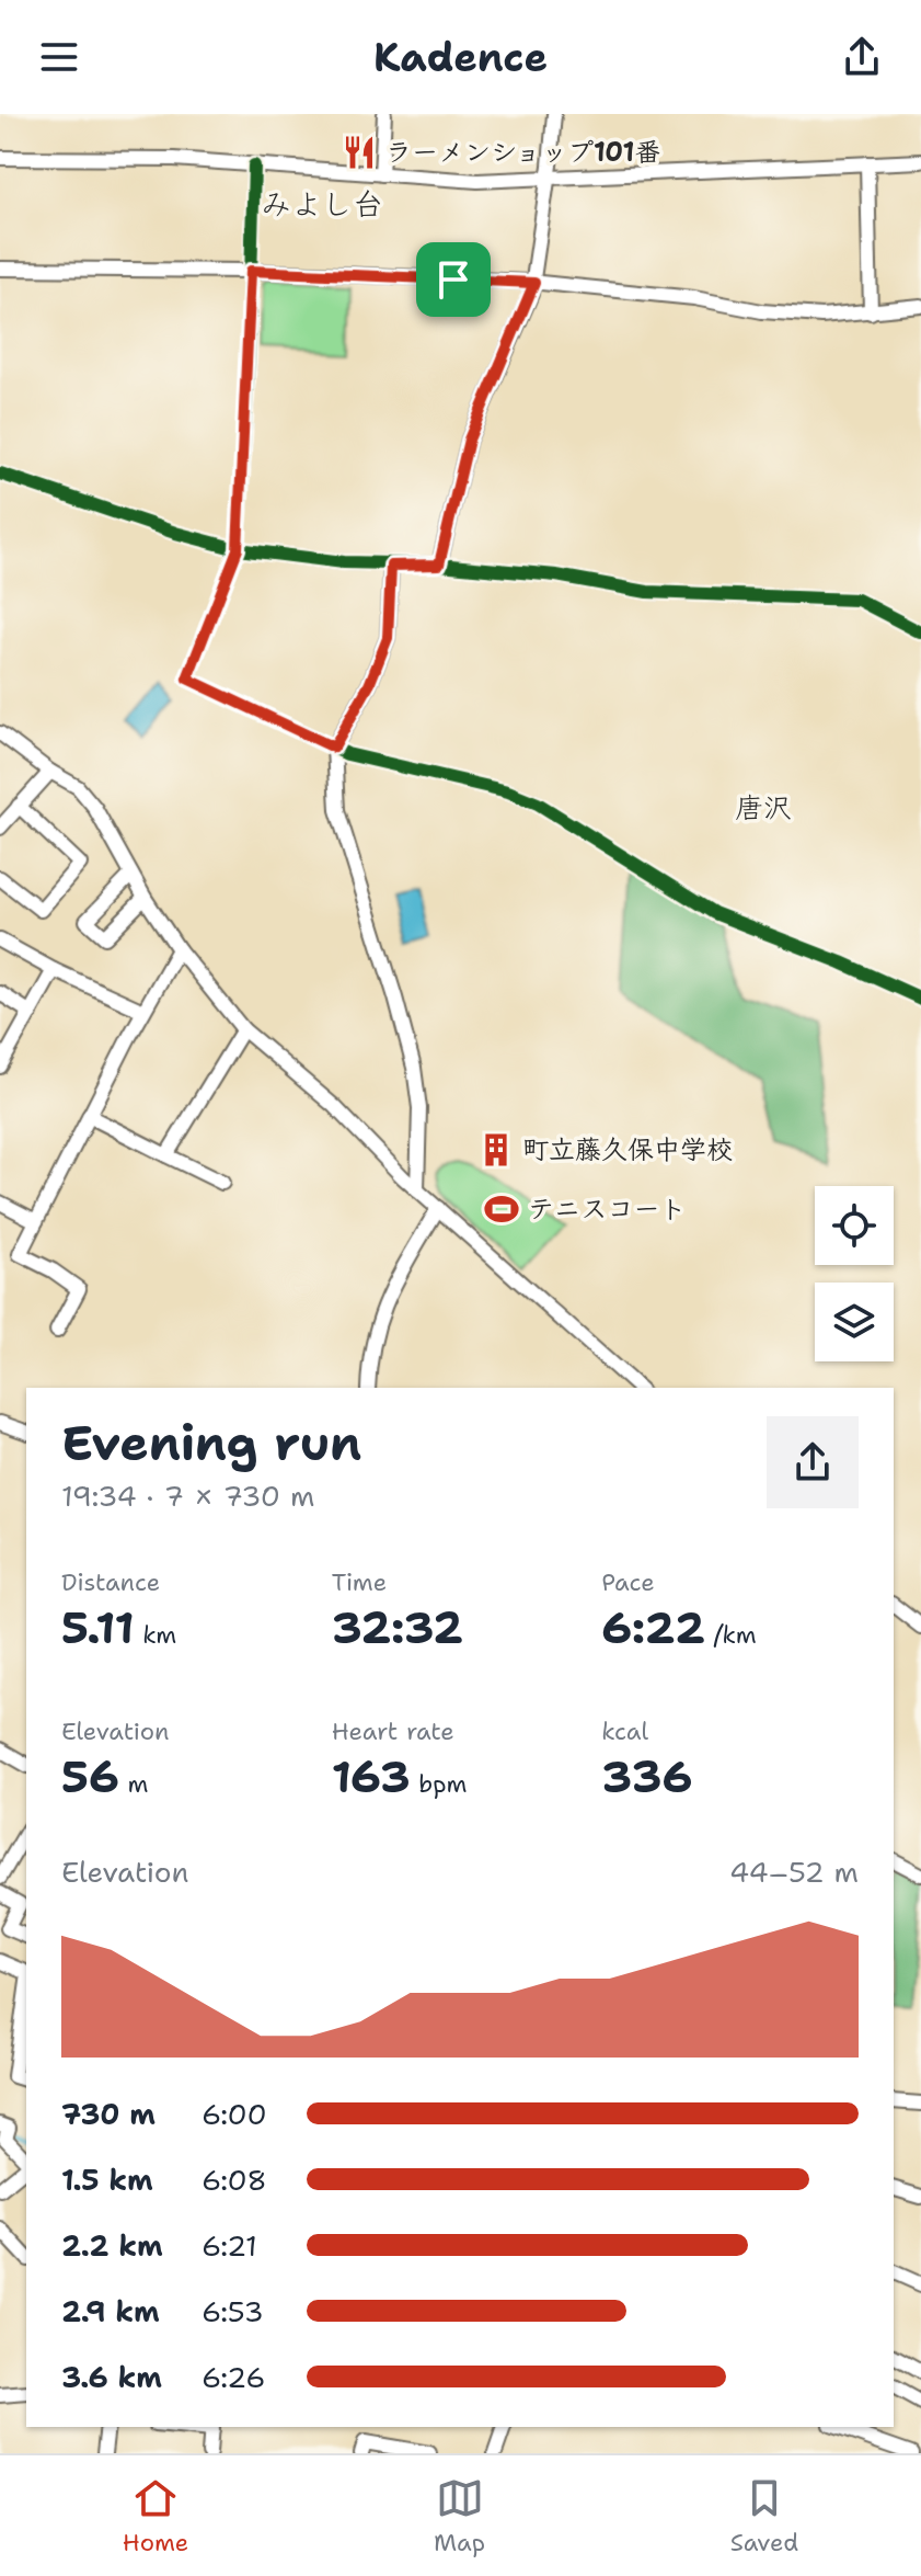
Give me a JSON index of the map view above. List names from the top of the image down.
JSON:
{
  "districts": ["みよし台", "唐沢"],
  "places": {
    "restaurant": ["ラーメンショップ101番"],
    "building": ["町立藤久保中学校"],
    "sports": ["テニスコート"]
  },
  "page": {
    "header": "Kadence",
    "heading": ["Evening run", "19:34 · 7 × 730 m"],
    "stats": [
      ["Distance", "5.11 km"],
      ["Time", "32:32"],
      ["Pace", "6:22 /km"],
      ["Elevation", "56 m"],
      ["Heart rate", "163 bpm"],
      ["kcal", "336"]
    ],
    "chart": ["Elevation", "44–52 m"],
    "list": [
      {
        "name": "730 m",
        "note": "6:00"
      },
      {
        "name": "1.5 km",
        "note": "6:08"
      },
      {
        "name": "2.2 km",
        "note": "6:21"
      },
      {
        "name": "2.9 km",
        "note": "6:53"
      },
      {
        "name": "3.6 km",
        "note": "6:26"
      }
    ],
    "tabs": ["Home", "Map", "Saved"]
  }
}
